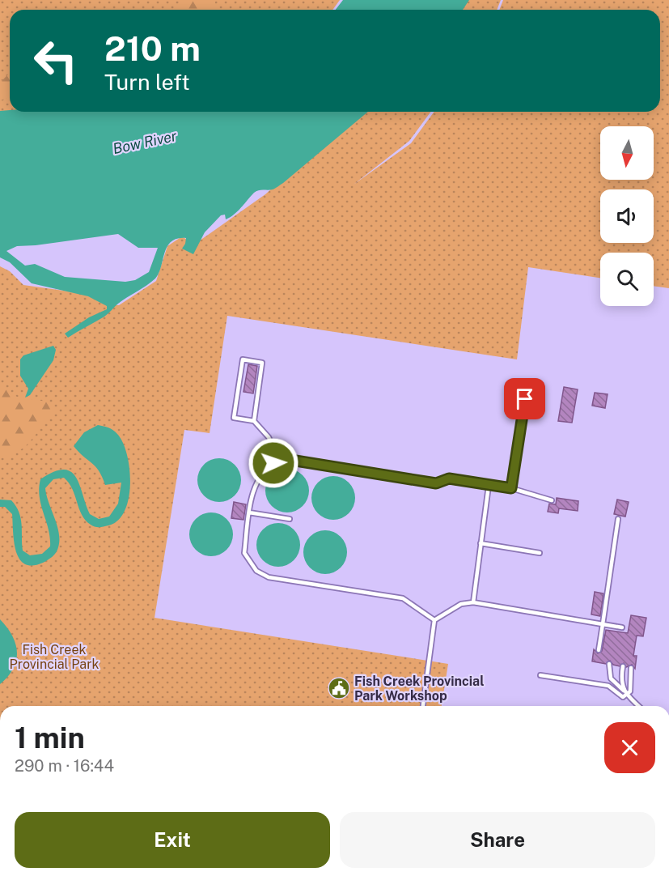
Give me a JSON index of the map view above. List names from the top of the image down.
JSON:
{
  "water": ["Bow River"],
  "parks": ["Fish Creek Provincial Park"],
  "places": {
    "public building": ["Fish Creek Provincial Park Workshop"]
  },
  "north": "bottom",
  "page": {
    "turn": ["210 m", "Turn left"],
    "heading": ["1 min", "290 m · 16:44"],
    "buttons": ["Exit", "Share"]
  }
}
